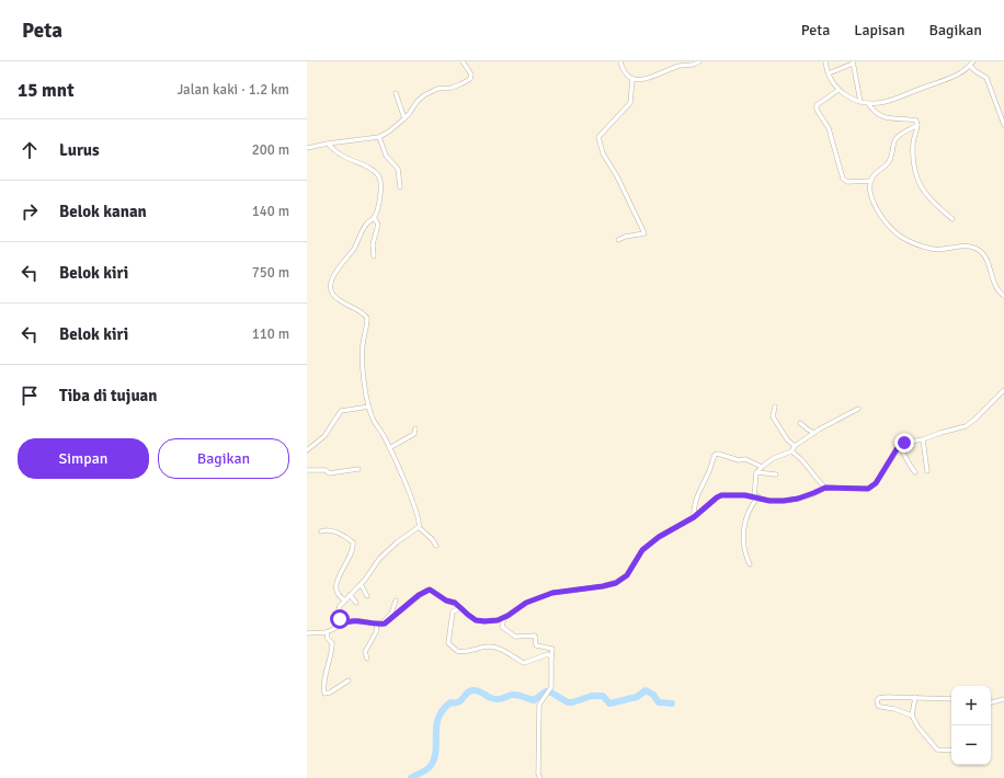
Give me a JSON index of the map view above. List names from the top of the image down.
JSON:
{
  "page": {
    "header": "Peta",
    "nav": ["Peta", "Lapisan", "Bagikan"],
    "heading": ["15 mnt", "Jalan kaki · 1.2 km"],
    "list": [
      ["Lurus", "200 m"],
      ["Belok kanan", "140 m"],
      ["Belok kiri", "750 m"],
      ["Belok kiri", "110 m"],
      "Tiba di tujuan"
    ],
    "buttons": ["Simpan", "Bagikan"],
    "map_buttons": ["+", "−"]
  }
}
